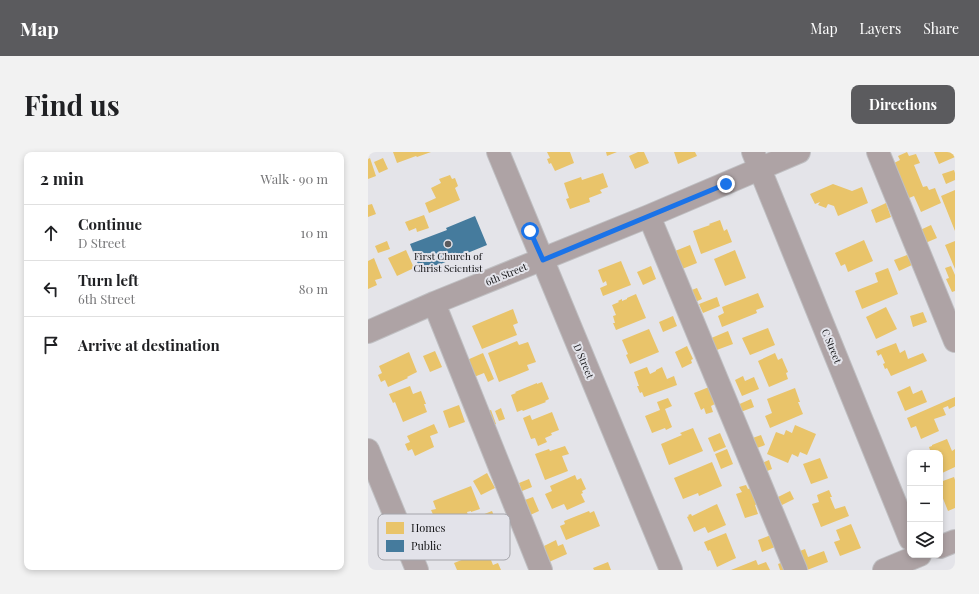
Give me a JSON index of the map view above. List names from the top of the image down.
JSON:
{
  "streets": {
    "street": ["6th Street", "C Street", "D Street"]
  },
  "crossings": [
    ["6th Street", "C Street"],
    ["6th Street", "D Street"]
  ],
  "places": ["First Church of Christ Scientist"],
  "legend": ["Homes", "Public"],
  "page": {
    "header": "Map",
    "nav": ["Map", "Layers", "Share"],
    "buttons": "Directions",
    "title": "Find us",
    "heading": ["2 min", "Walk · 90 m"],
    "list": [
      ["Continue", "D Street", "10 m"],
      ["Turn left", "6th Street", "80 m"],
      "Arrive at destination"
    ],
    "map_buttons": ["+", "−"]
  }
}
